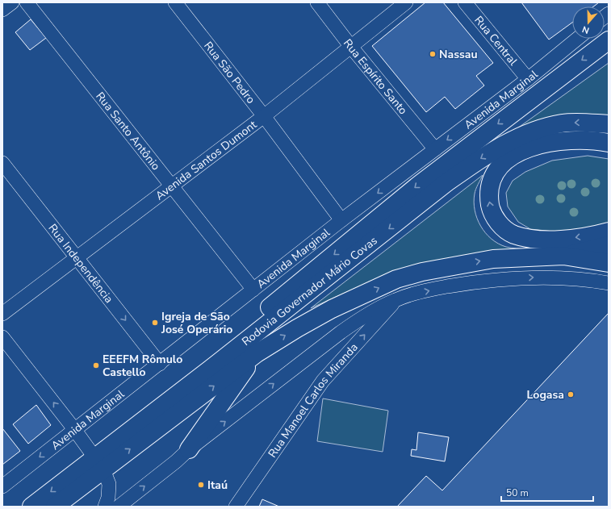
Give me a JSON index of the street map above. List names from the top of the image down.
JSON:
{
  "streets": {
    "main road": ["Rodovia Governador Mário Covas"],
    "street": [
      "Rua Central",
      "Rua São Pedro",
      "Rua Espírito Santo",
      "Avenida Marginal",
      "Rua Santo Antônio",
      "Avenida Santos Dumont",
      "Rua Independência",
      "Rua Manoel Carlos Miranda"
    ]
  },
  "crossings": [
    ["Rua Central", "Avenida Marginal"],
    ["Rua São Pedro", "Avenida Marginal"],
    ["Rua São Pedro", "Avenida Santos Dumont"],
    ["Rua Espírito Santo", "Avenida Marginal"],
    ["Rua Espírito Santo", "Avenida Santos Dumont"],
    ["Avenida Marginal", "Rua Santo Antônio"],
    ["Avenida Marginal", "Rua Independência"],
    ["Rua Santo Antônio", "Avenida Santos Dumont"],
    ["Avenida Santos Dumont", "Rua Independência"]
  ],
  "one_way": ["Avenida Marginal"],
  "places": [
    "Nassau",
    "Igreja de São José Operário",
    "EEEFM Rômulo Castello",
    "Logasa",
    "Itaú"
  ],
  "scale_bar": "50 m",
  "north": "bottom"
}
